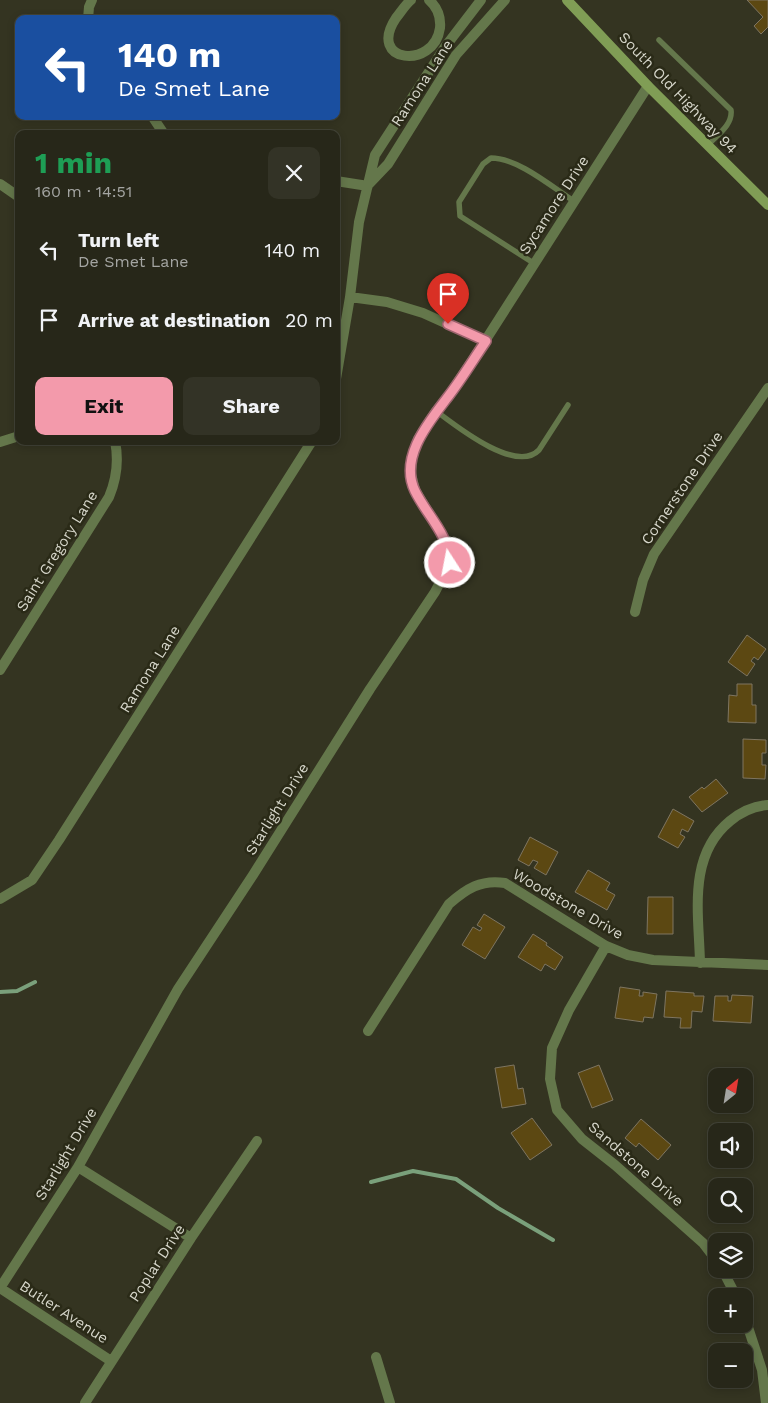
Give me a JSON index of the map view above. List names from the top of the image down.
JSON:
{
  "streets": {
    "main road": ["South Old Highway 94"],
    "street": [
      "Ramona Lane",
      "Sycamore Drive",
      "Cornerstone Drive",
      "Saint Gregory Lane",
      "Starlight Drive",
      "Woodstone Drive",
      "Sandstone Drive",
      "Poplar Drive",
      "Butler Avenue"
    ]
  },
  "crossings": [
    ["South Old Highway 94", "Sycamore Drive"],
    ["Sycamore Drive", "Starlight Drive"],
    ["Starlight Drive", "Butler Avenue"],
    ["Woodstone Drive", "Sandstone Drive"],
    ["Poplar Drive", "Butler Avenue"]
  ],
  "north": "top right",
  "page": {
    "turn": ["140 m", "De Smet Lane"],
    "heading": ["1 min", "160 m · 14:51"],
    "list": [
      {
        "name": "Turn left",
        "note": "De Smet Lane",
        "value": "140 m"
      },
      {
        "name": "Arrive at destination",
        "value": "20 m"
      }
    ],
    "buttons": ["Exit", "Share"],
    "map_buttons": ["+", "−"]
  }
}
